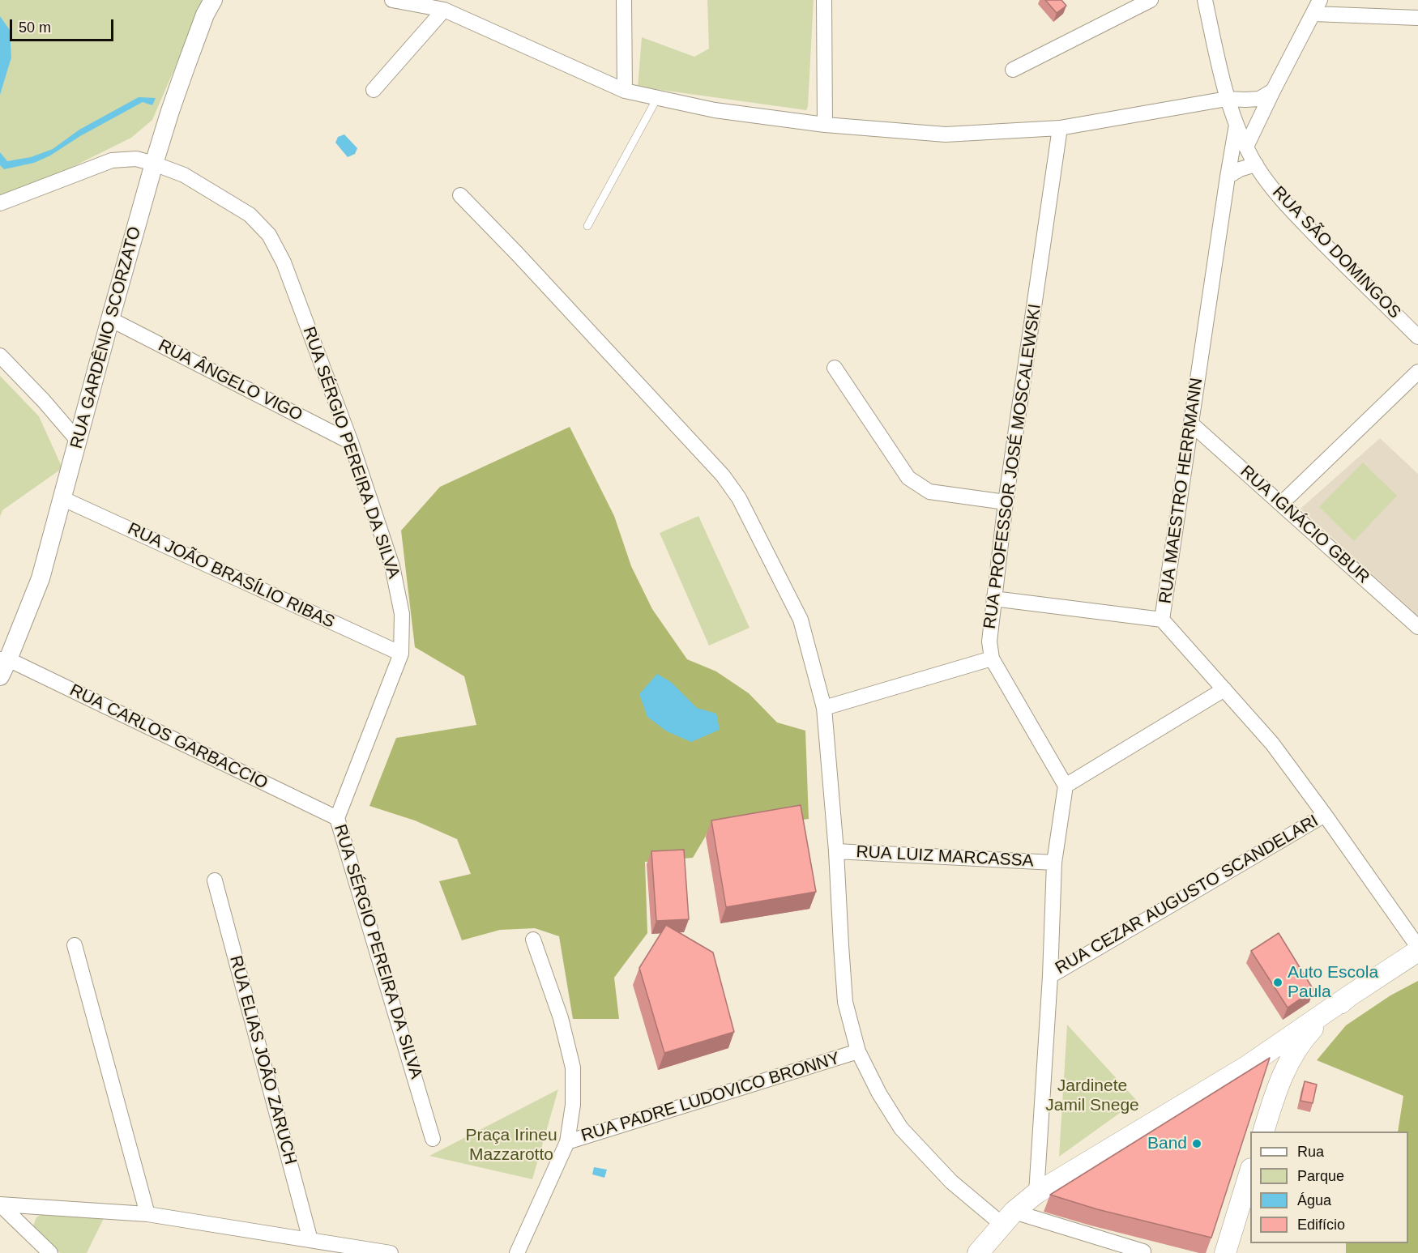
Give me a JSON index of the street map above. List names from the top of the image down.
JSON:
{
  "streets": {
    "street": [
      "RUA SÃO DOMINGOS",
      "RUA GARDÊNIO SCORZATO",
      "RUA ÂNGELO VIGO",
      "RUA SÉRGIO PEREIRA DA SILVA",
      "RUA PROFESSOR JOSÉ MOSCALEWSKI",
      "RUA MAESTRO HERRMANN",
      "RUA IGNÁCIO GBUR",
      "RUA JOÃO BRASÍLIO RIBAS",
      "RUA CARLOS GARBACCIO",
      "RUA LUIZ MARCASSA",
      "RUA CEZAR AUGUSTO SCANDELARI",
      "RUA ELIAS JOÃO ZARUCH",
      "RUA PADRE LUDOVICO BRONNY"
    ]
  },
  "crossings": [
    ["RUA SÃO DOMINGOS", "RUA MAESTRO HERRMANN"],
    ["RUA GARDÊNIO SCORZATO", "RUA ÂNGELO VIGO"],
    ["RUA GARDÊNIO SCORZATO", "RUA SÉRGIO PEREIRA DA SILVA"],
    ["RUA GARDÊNIO SCORZATO", "RUA JOÃO BRASÍLIO RIBAS"],
    ["RUA GARDÊNIO SCORZATO", "RUA CARLOS GARBACCIO"],
    ["RUA ÂNGELO VIGO", "RUA SÉRGIO PEREIRA DA SILVA"],
    ["RUA SÉRGIO PEREIRA DA SILVA", "RUA JOÃO BRASÍLIO RIBAS"],
    ["RUA SÉRGIO PEREIRA DA SILVA", "RUA CARLOS GARBACCIO"],
    ["RUA MAESTRO HERRMANN", "RUA IGNÁCIO GBUR"],
    ["RUA MAESTRO HERRMANN", "RUA CEZAR AUGUSTO SCANDELARI"]
  ],
  "parks": ["Jardinete Jamil Snege", "Praça Irineu Mazzarotto"],
  "places": ["Auto Escola Paula", "Band"],
  "legend": [
    "Rua",
    "Parque",
    "Água",
    "Edifício"
  ],
  "scale_bar": "50 m"
}
